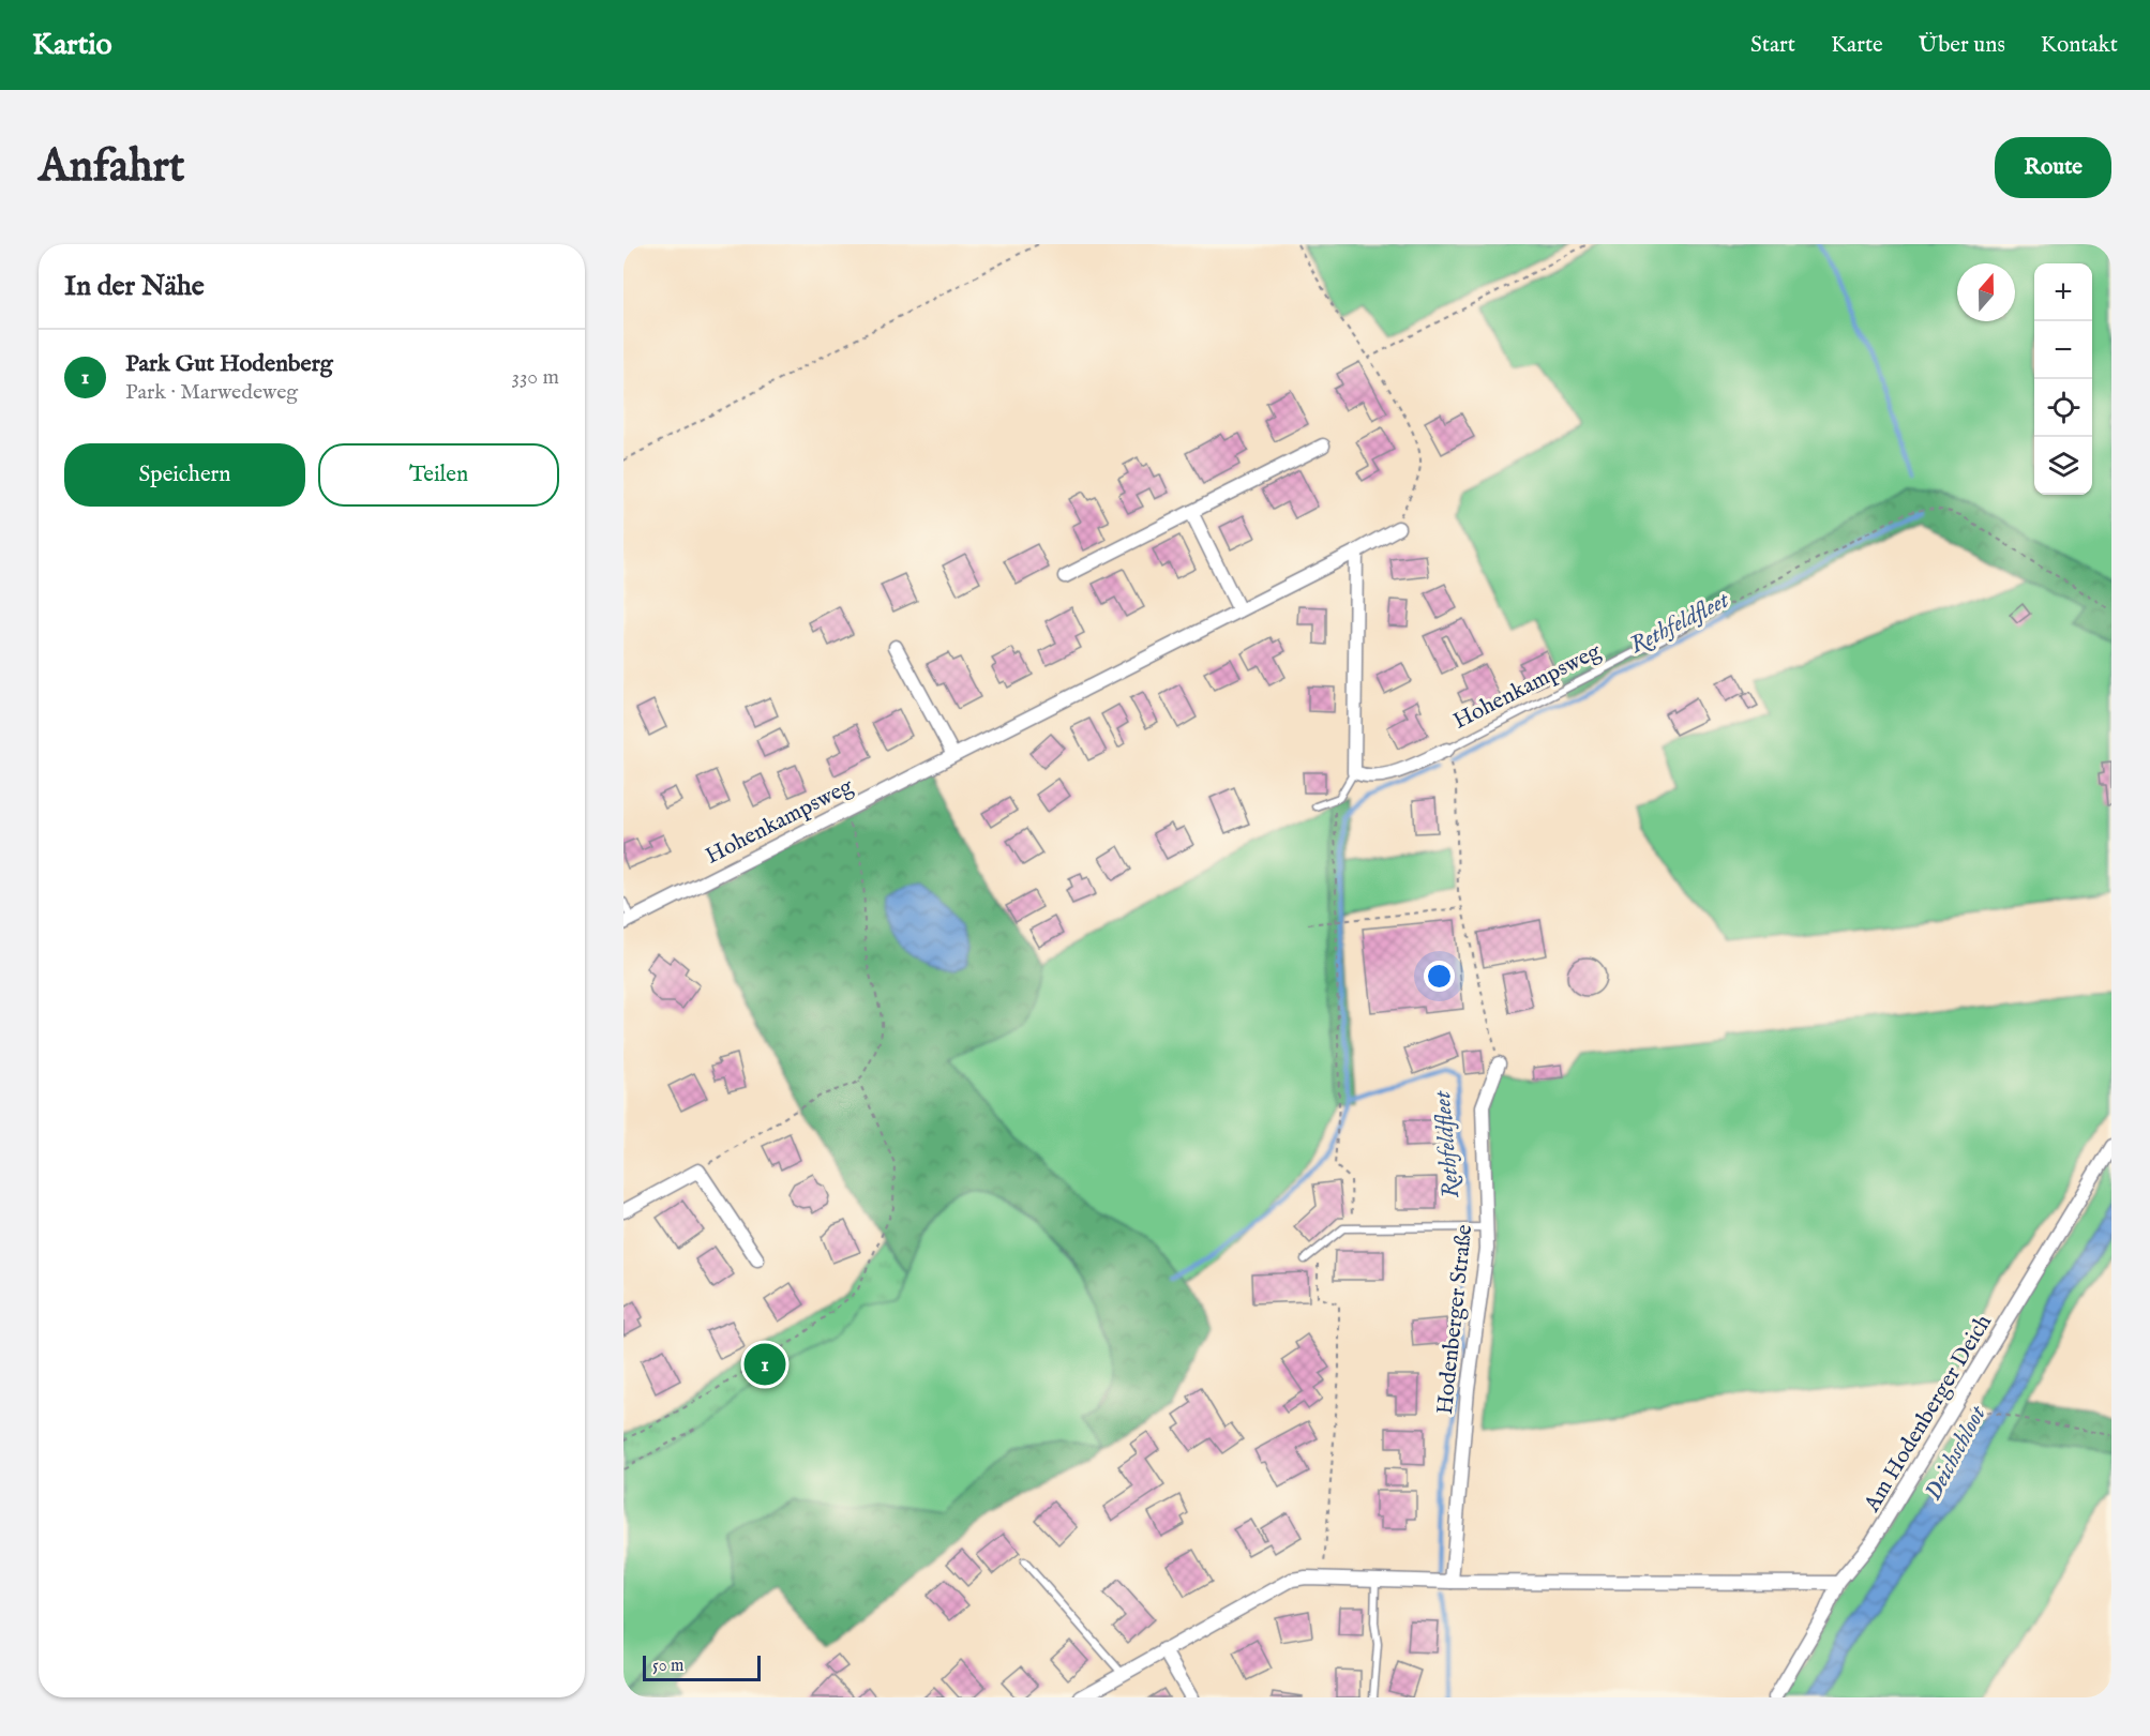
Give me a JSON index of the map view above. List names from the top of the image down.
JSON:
{
  "streets": {
    "street": ["Hohenkampsweg", "Hodenberger Straße", "Am Hodenberger Deich"]
  },
  "water": ["Rethfeldfleet", "Deichschloot"],
  "scale_bar": "50 m",
  "north": "top",
  "page": {
    "header": "Kartio",
    "nav": [
      "Start",
      "Karte",
      "Über uns",
      "Kontakt"
    ],
    "buttons": [
      "Route",
      ["Speichern", "Teilen"]
    ],
    "title": "Anfahrt",
    "heading": "In der Nähe",
    "map_buttons": ["+", "−"],
    "list": [
      {
        "mark": "1",
        "name": "Park Gut Hodenberg",
        "note": "Park · Marwedeweg",
        "value": "330 m"
      }
    ],
    "pins": "1",
    "scale": "50 m"
  }
}
